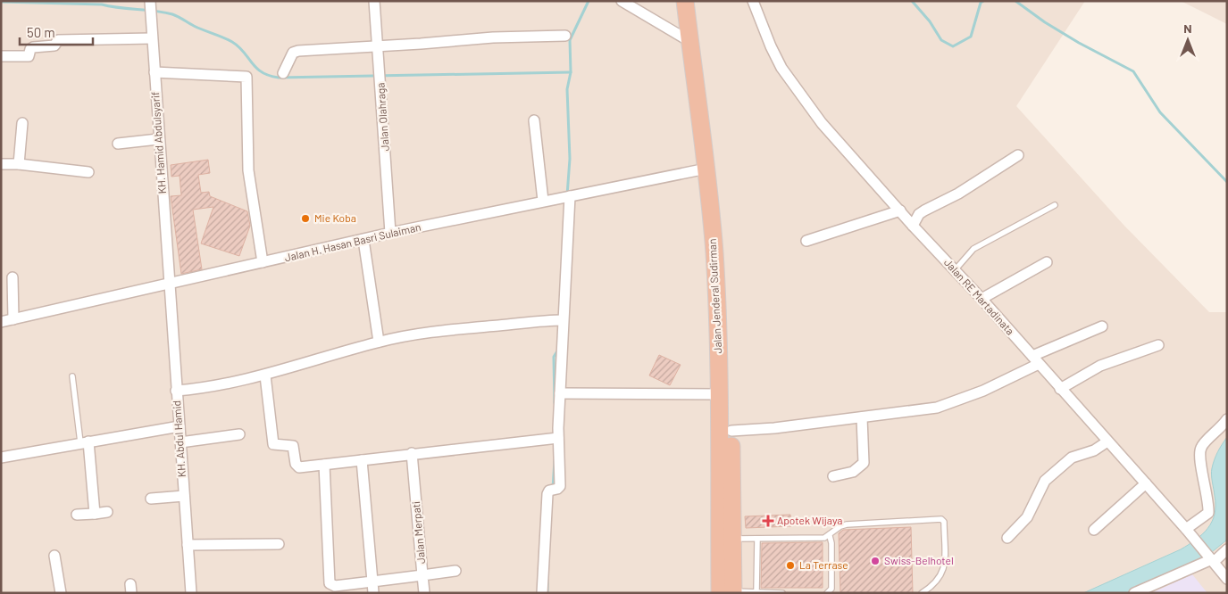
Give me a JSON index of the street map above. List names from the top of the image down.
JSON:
{
  "streets": {
    "highway": ["Jalan Jenderal Sudirman"],
    "street": [
      "Jalan Olahraga",
      "KH. Hamid Abdulsyarif",
      "Jalan H. Hasan Basri Sulaiman",
      "Jalan RE Martadinata",
      "KH. Abdul Hamid",
      "Jalan Merpati"
    ]
  },
  "crossings": [
    ["Jalan Olahraga", "Jalan H. Hasan Basri Sulaiman"],
    ["KH. Hamid Abdulsyarif", "Jalan H. Hasan Basri Sulaiman"],
    ["KH. Hamid Abdulsyarif", "KH. Abdul Hamid"],
    ["Jalan H. Hasan Basri Sulaiman", "Jalan Jenderal Sudirman"],
    ["Jalan H. Hasan Basri Sulaiman", "KH. Abdul Hamid"]
  ],
  "places": {
    "other": ["Mie Koba", "Swiss-Belhotel", "La Terrase"],
    "health": ["Apotek Wijaya"]
  },
  "scale_bar": "50 m",
  "north": "top"
}
